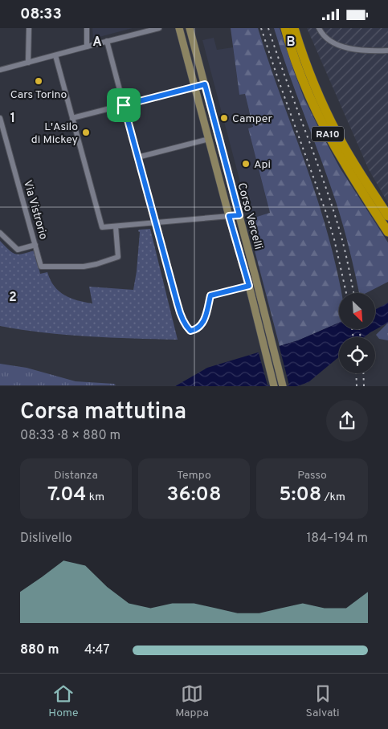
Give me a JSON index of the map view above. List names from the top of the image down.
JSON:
{
  "streets": {
    "highway": ["RA10"],
    "main road": ["Corso Vercelli"],
    "street": ["Via Vistrorio"]
  },
  "places": [
    "Cars Torino",
    "Camper",
    "L'Asilo di Mickey",
    "Api"
  ],
  "north": "bottom right",
  "page": {
    "status": "08:33",
    "heading": ["Corsa mattutina", "08:33 · 8 × 880 m"],
    "stats": [
      ["Distanza", "7.04 km"],
      ["Tempo", "36:08"],
      ["Passo", "5:08 /km"]
    ],
    "chart": ["Dislivello", "184–194 m"],
    "list": [
      {
        "name": "880 m",
        "note": "4:47"
      }
    ],
    "tabs": ["Home", "Mappa", "Salvati"]
  },
  "grid": {
    "columns": ["A", "B"],
    "rows": ["1", "2"]
  }
}
